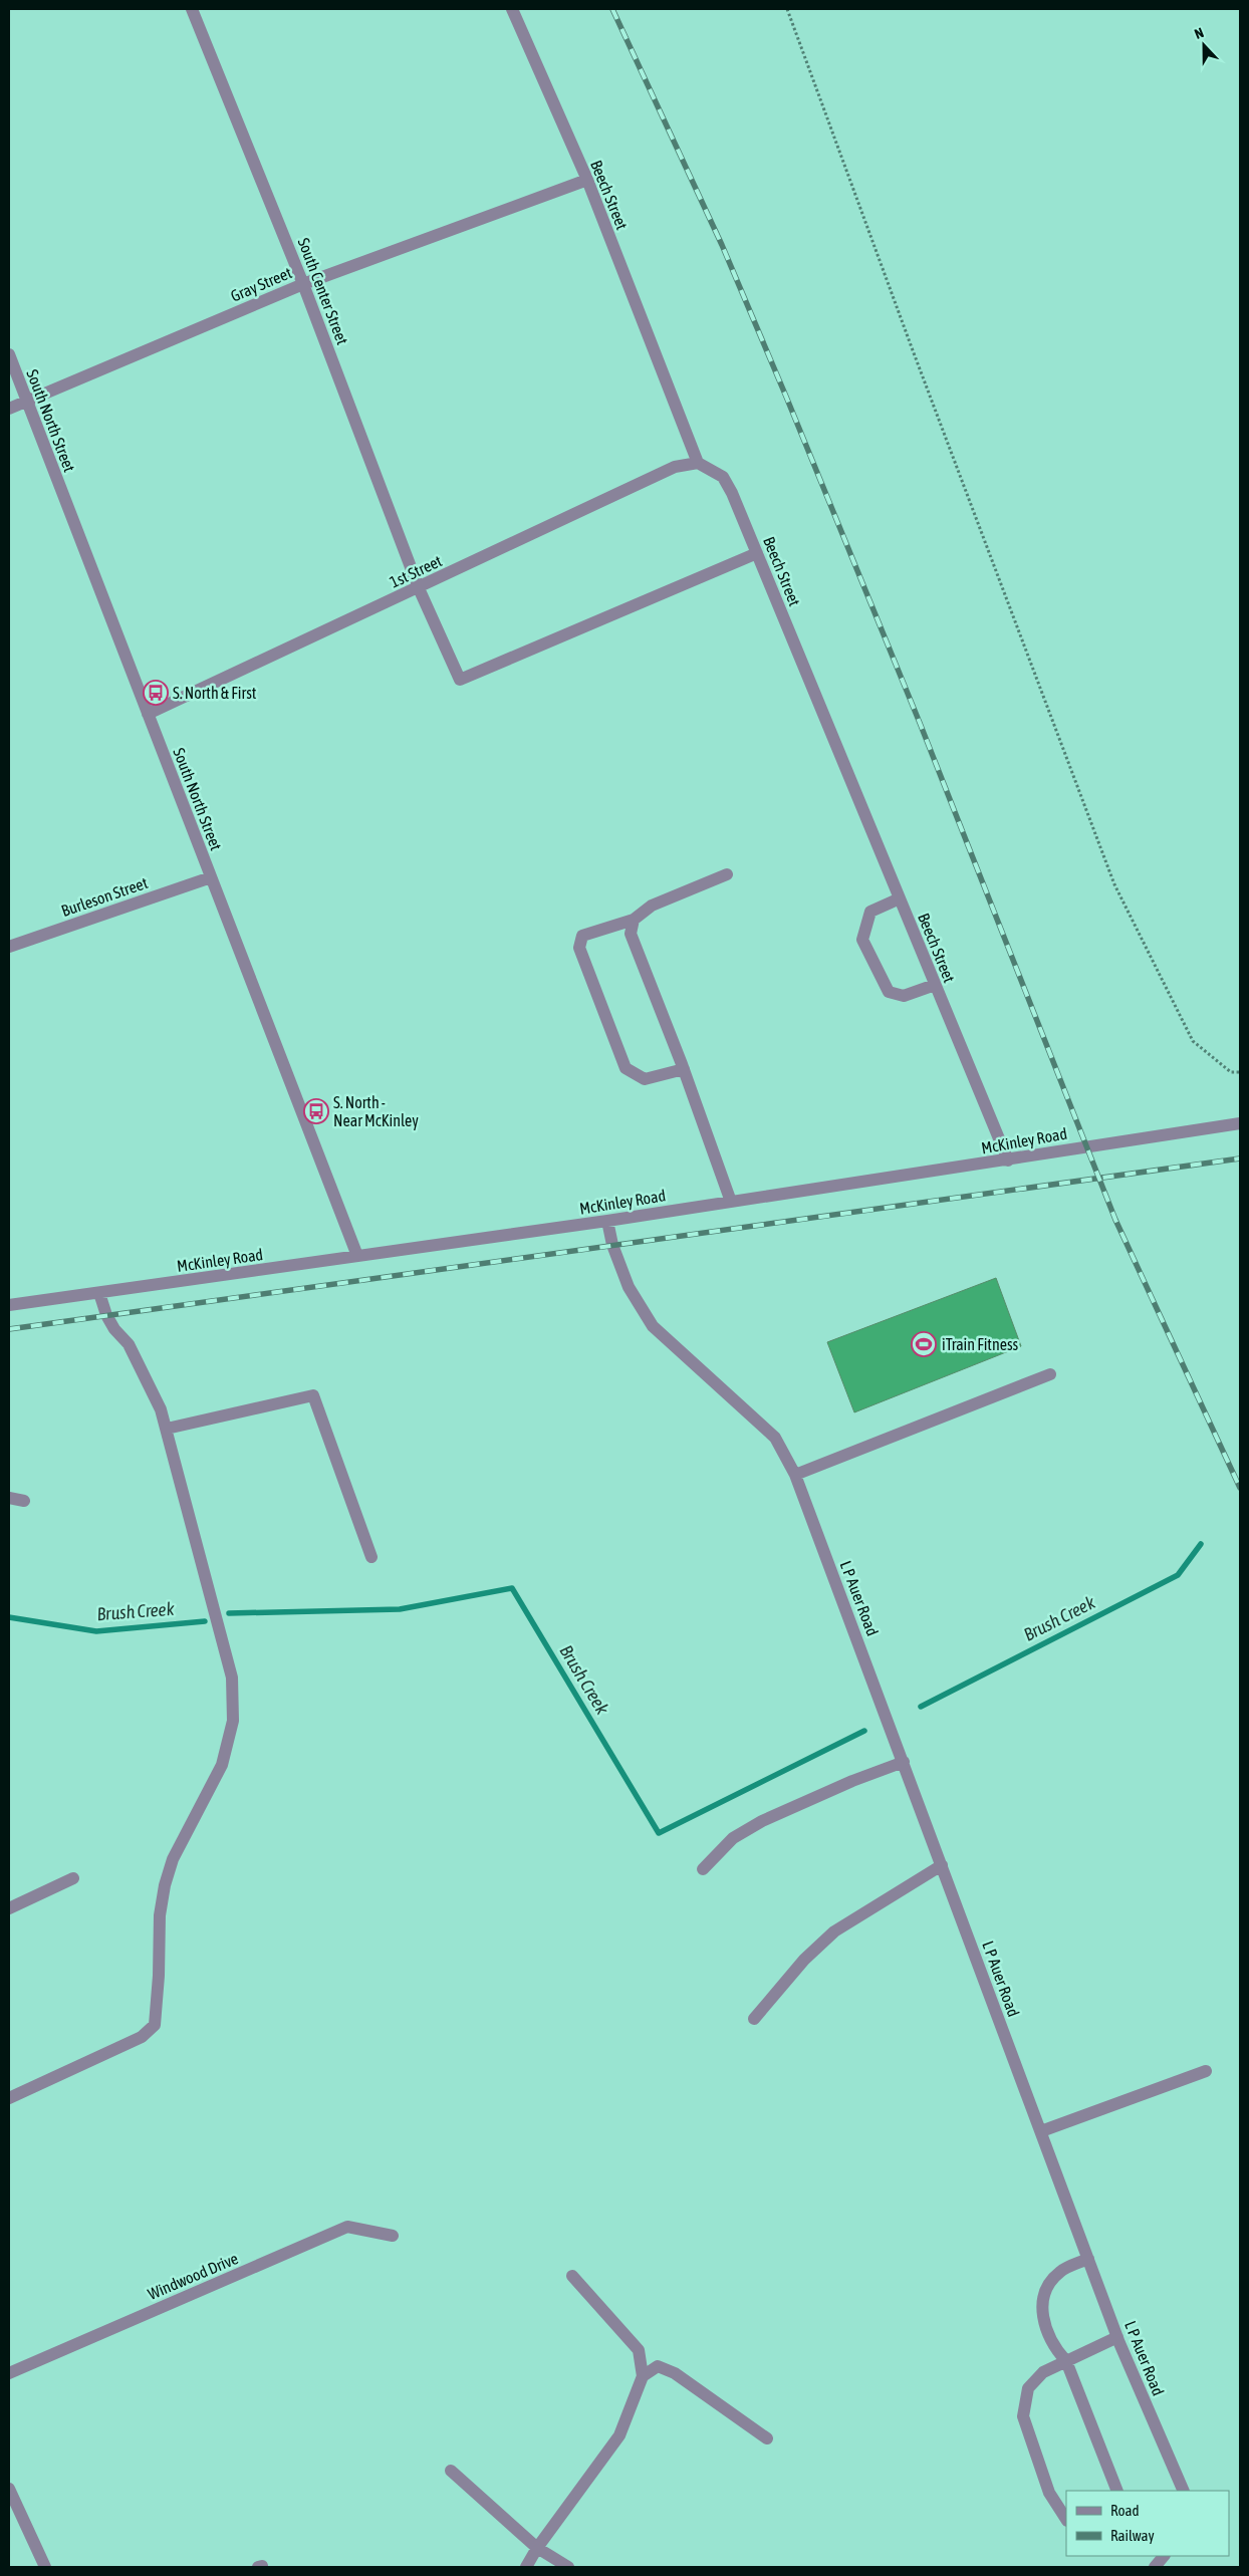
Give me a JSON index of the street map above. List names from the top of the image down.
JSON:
{
  "streets": {
    "street": [
      "Beech Street",
      "Gray Street",
      "South Center Street",
      "South North Street",
      "1st Street",
      "Burleson Street",
      "McKinley Road",
      "L P Auer Road",
      "Windwood Drive"
    ]
  },
  "crossings": [
    ["Beech Street", "Gray Street"],
    ["Beech Street", "South Center Street"],
    ["Beech Street", "1st Street"],
    ["Beech Street", "McKinley Road"],
    ["Gray Street", "South Center Street"],
    ["Gray Street", "South North Street"],
    ["South Center Street", "1st Street"],
    ["South North Street", "1st Street"],
    ["South North Street", "Burleson Street"],
    ["South North Street", "McKinley Road"],
    ["McKinley Road", "L P Auer Road"]
  ],
  "water": ["Brush Creek"],
  "places": {
    "bus stop": ["S. North & First", "S. North - Near McKinley"],
    "sports": ["iTrain Fitness"]
  },
  "legend": ["Road", "Railway"],
  "north": "top"
}
